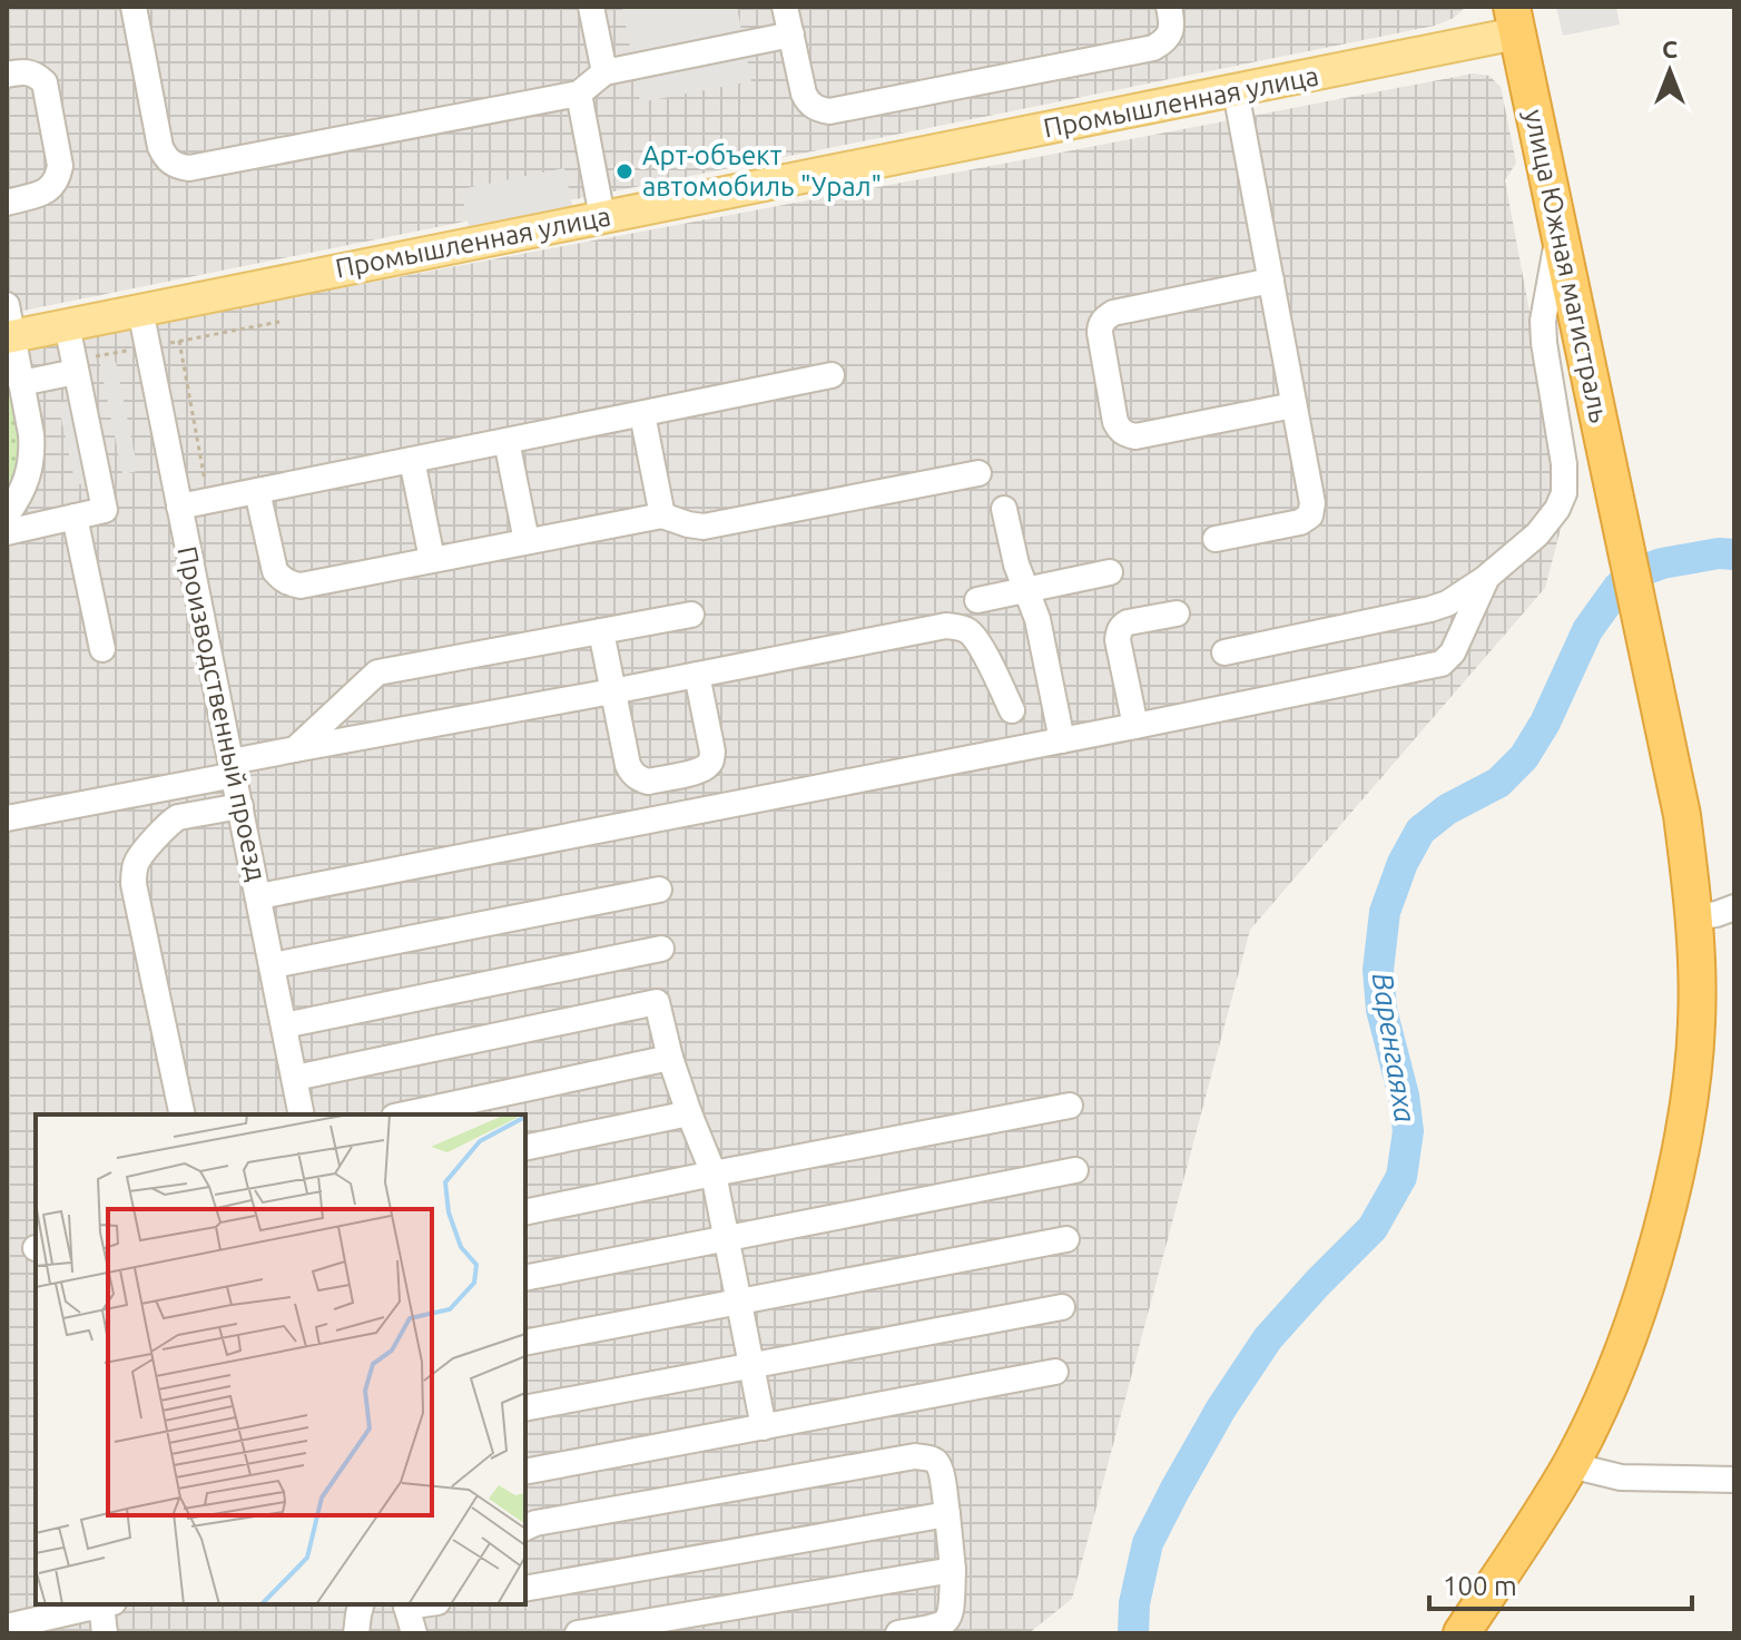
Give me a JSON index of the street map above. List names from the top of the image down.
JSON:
{
  "streets": {
    "highway": ["улица Южная магистраль"],
    "main road": ["Промышленная улица"],
    "street": ["Производственный проезд"]
  },
  "crossings": [
    ["Промышленная улица", "улица Южная магистраль"],
    ["Промышленная улица", "Производственный проезд"]
  ],
  "water": ["Варенгаяха"],
  "places": ["Арт-объект автомобиль \"Урал\""],
  "scale_bar": "100 m",
  "north": "top"
}
